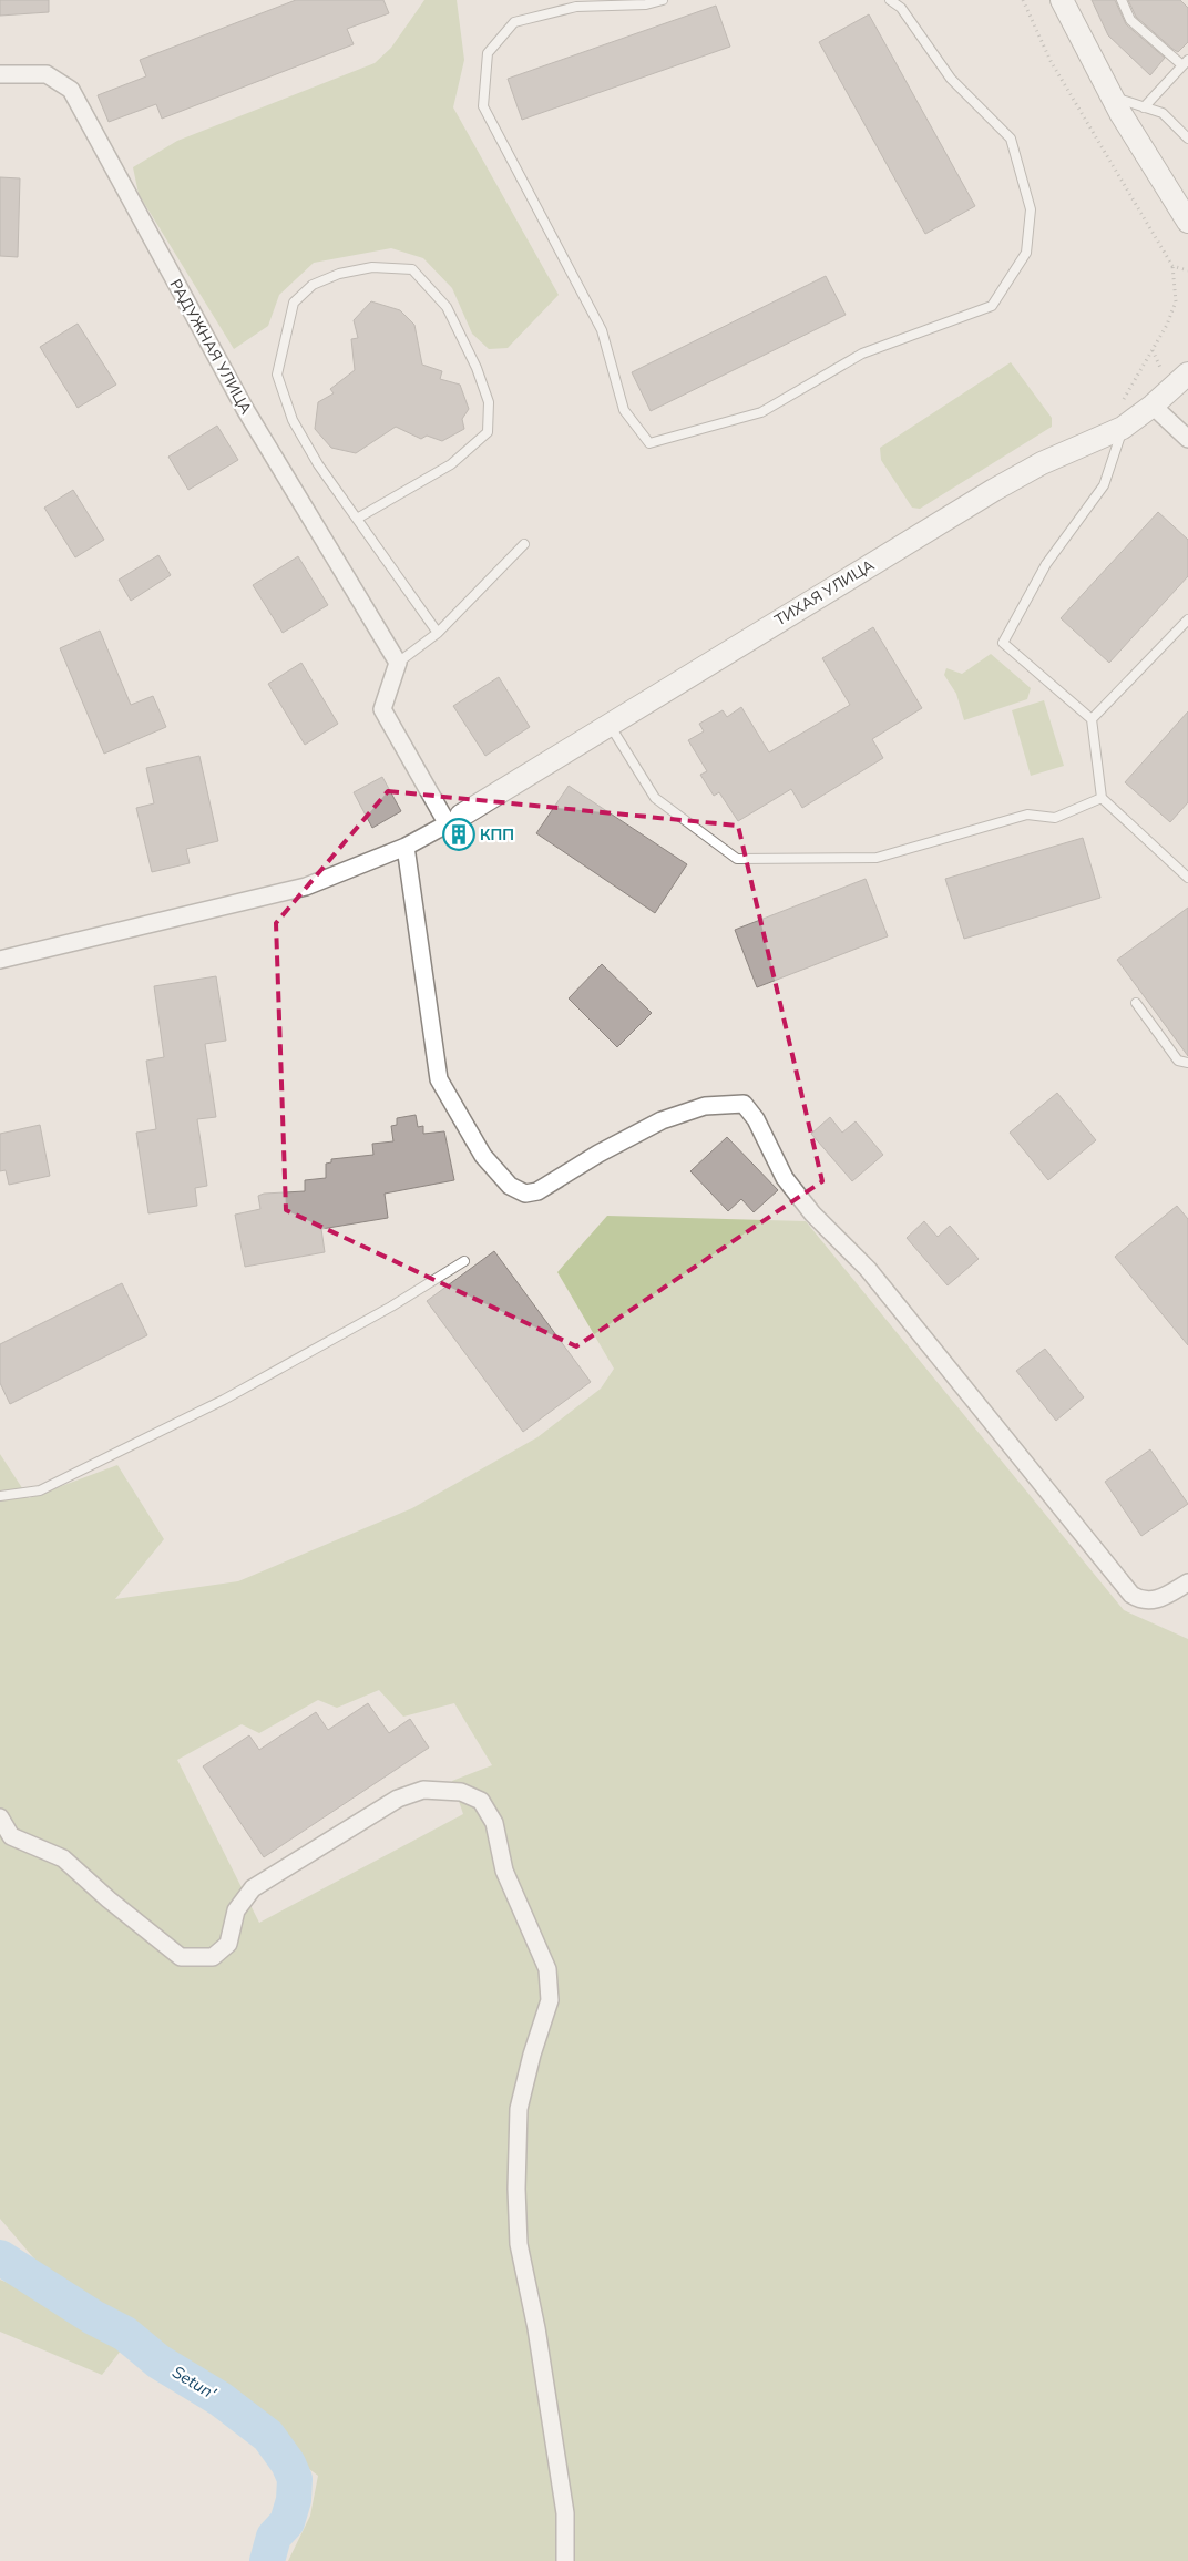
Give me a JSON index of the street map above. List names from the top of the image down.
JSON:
{
  "streets": {
    "street": ["РАДУЖНАЯ УЛИЦА", "ТИХАЯ УЛИЦА"]
  },
  "water": ["Setun'"],
  "places": {
    "building": ["КПП"]
  }
}
